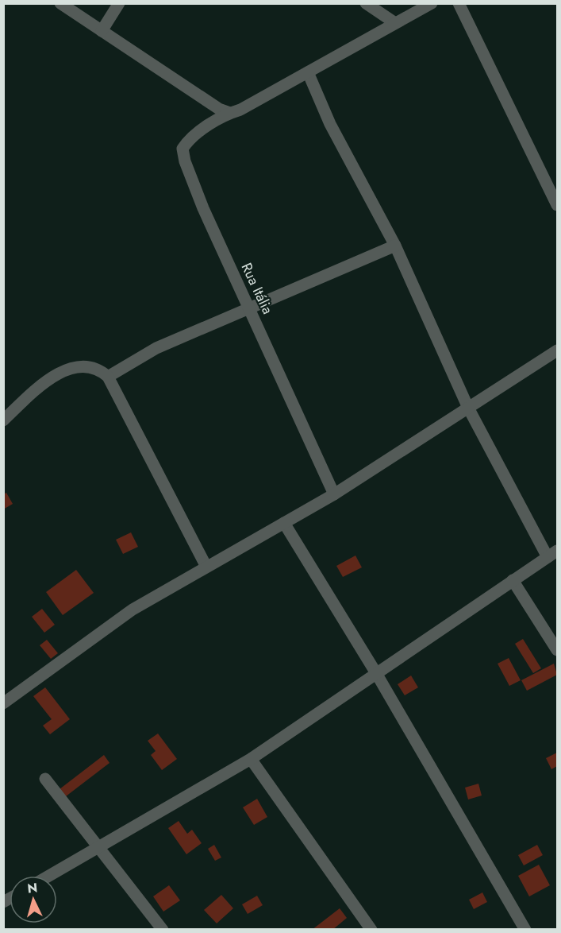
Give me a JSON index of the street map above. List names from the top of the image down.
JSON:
{
  "streets": {
    "street": ["Rua Itália"]
  },
  "north": "top"
}
